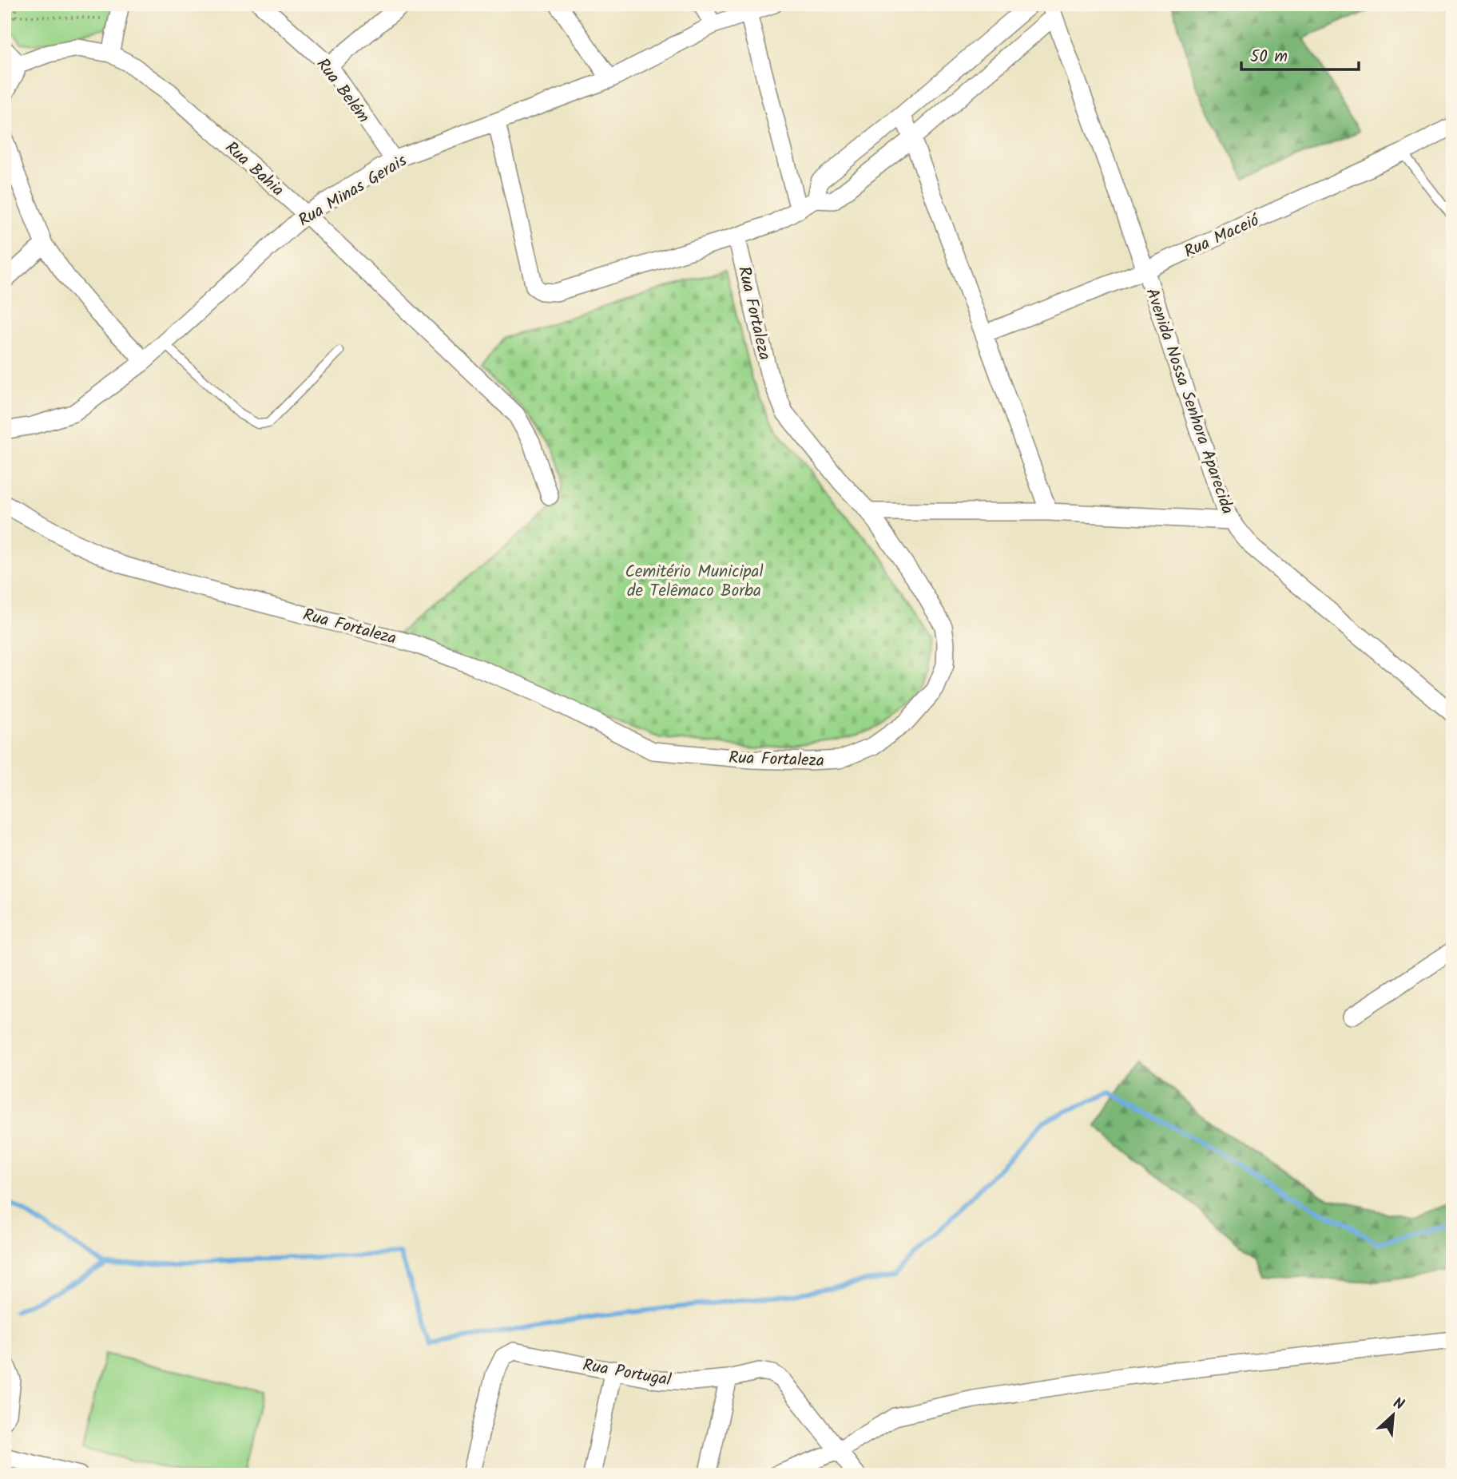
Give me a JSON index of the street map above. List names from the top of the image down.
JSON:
{
  "streets": {
    "street": [
      "Rua Belém",
      "Rua Bahia",
      "Rua Minas Gerais",
      "Rua Maceió",
      "Rua Fortaleza",
      "Avenida Nossa Senhora Aparecida",
      "Rua Portugal"
    ]
  },
  "crossings": [
    ["Rua Belém", "Rua Minas Gerais"],
    ["Rua Bahia", "Rua Minas Gerais"],
    ["Rua Maceió", "Avenida Nossa Senhora Aparecida"]
  ],
  "parks": ["Cemitério Municipal de Telêmaco Borba"],
  "scale_bar": "50 m",
  "north": "top right"
}
